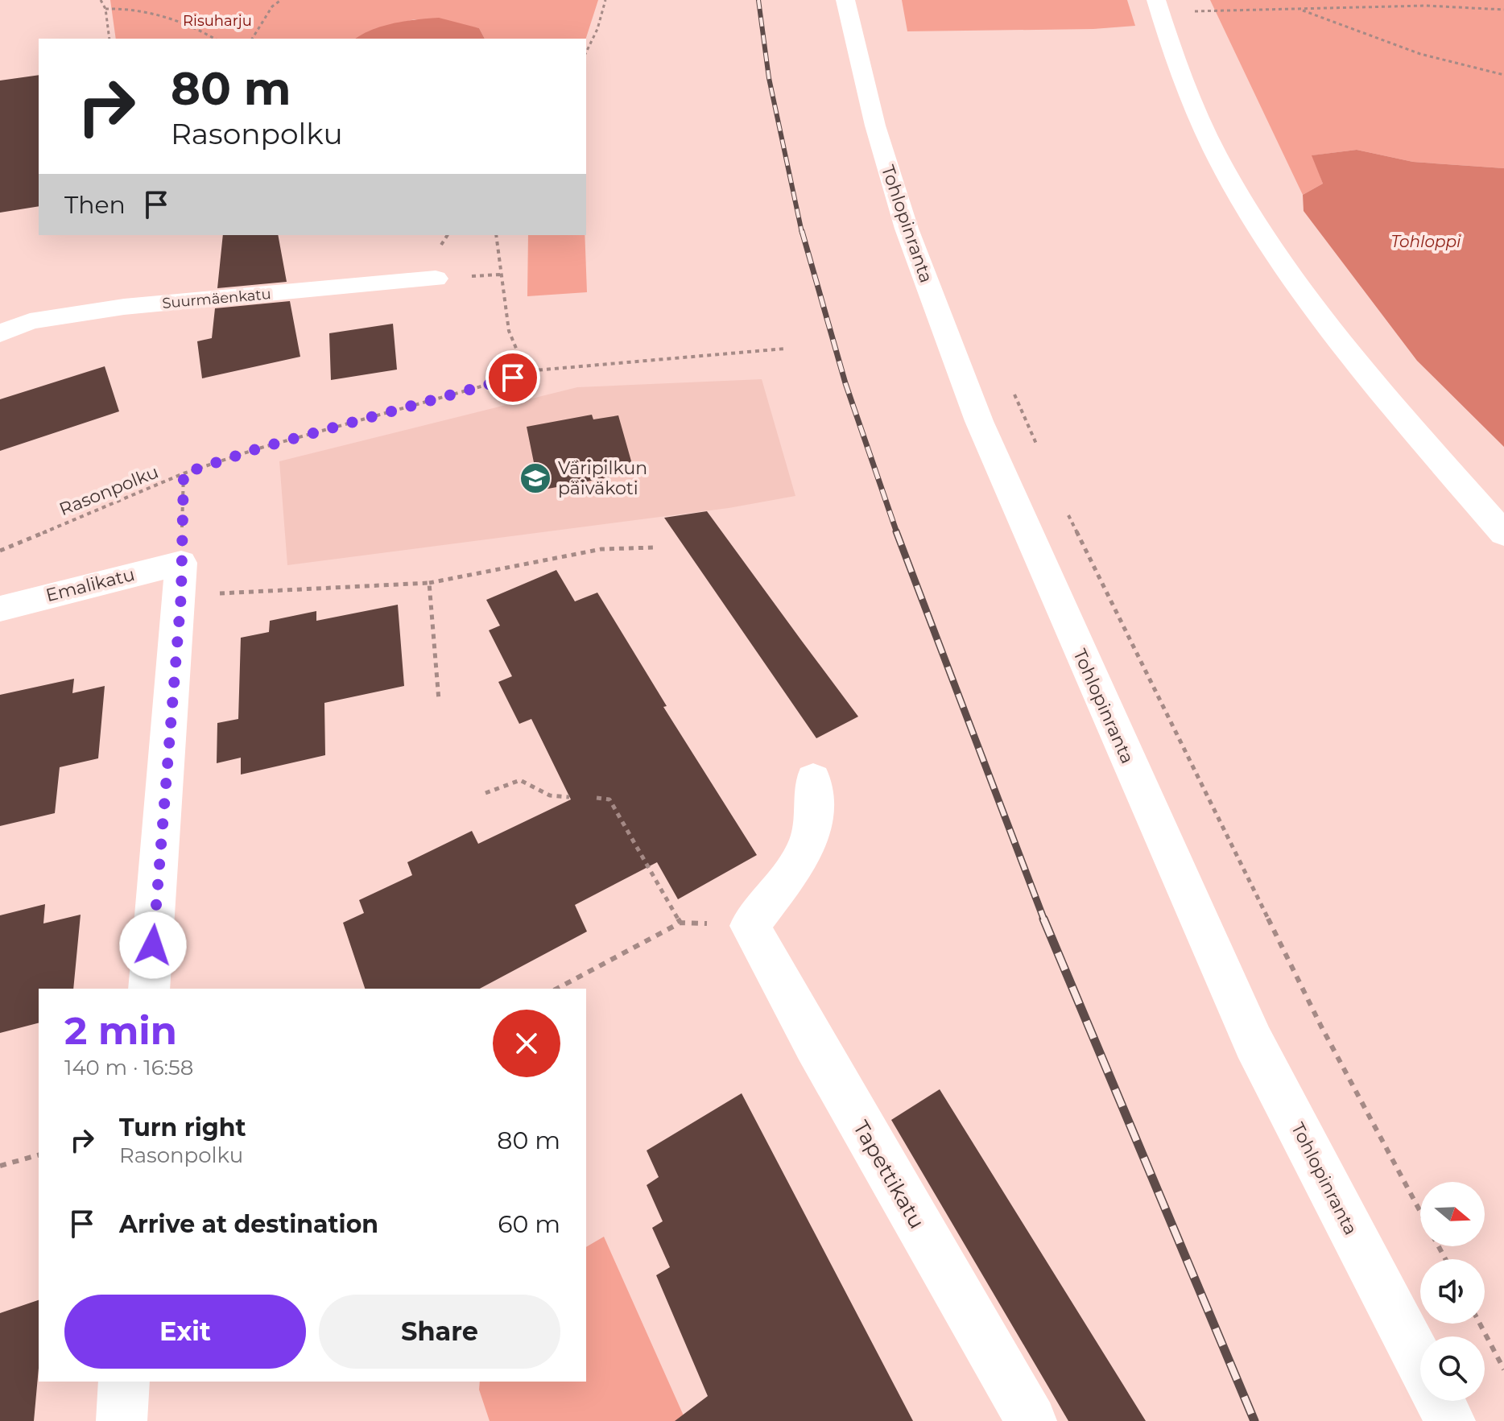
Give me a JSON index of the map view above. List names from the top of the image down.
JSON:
{
  "streets": {
    "street": [
      "Tohlopinranta",
      "Suurmäenkatu",
      "Emalikatu",
      "Tapettikatu"
    ],
    "path": ["Rasonpolku"]
  },
  "water": ["Tohloppi"],
  "parks": ["Risuharju"],
  "places": {
    "school or university": ["Väripilkun päiväkoti"]
  },
  "north": "right",
  "page": {
    "turn": ["80 m", "Rasonpolku"],
    "then": "Then",
    "heading": ["2 min", "140 m · 16:58"],
    "list": [
      {
        "name": "Turn right",
        "note": "Rasonpolku",
        "value": "80 m"
      },
      {
        "name": "Arrive at destination",
        "value": "60 m"
      }
    ],
    "buttons": ["Exit", "Share"]
  }
}
